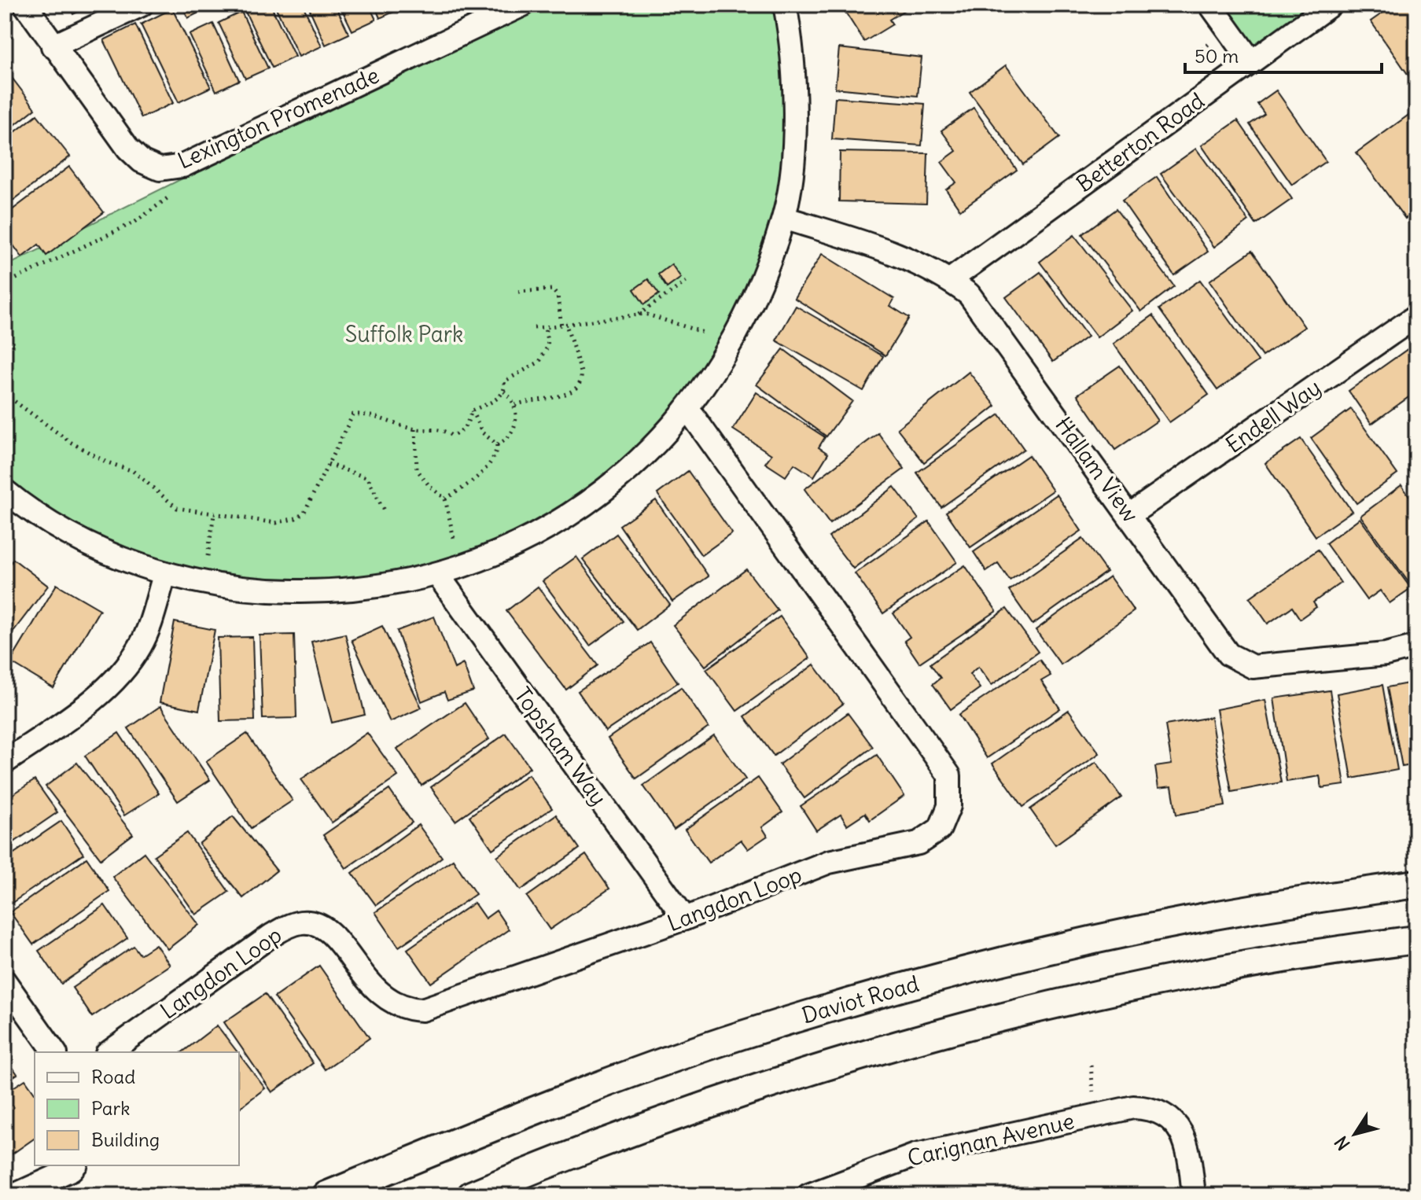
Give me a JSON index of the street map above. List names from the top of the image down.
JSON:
{
  "streets": {
    "street": [
      "Lexington Promenade",
      "Betterton Road",
      "Endell Way",
      "Hallam View",
      "Topsham Way",
      "Langdon Loop",
      "Daviot Road",
      "Carignan Avenue"
    ]
  },
  "crossings": [
    ["Betterton Road", "Hallam View"],
    ["Endell Way", "Hallam View"],
    ["Topsham Way", "Langdon Loop"]
  ],
  "parks": ["Suffolk Park"],
  "legend": ["Road", "Park", "Building"],
  "scale_bar": "50 m",
  "north": "bottom left"
}
